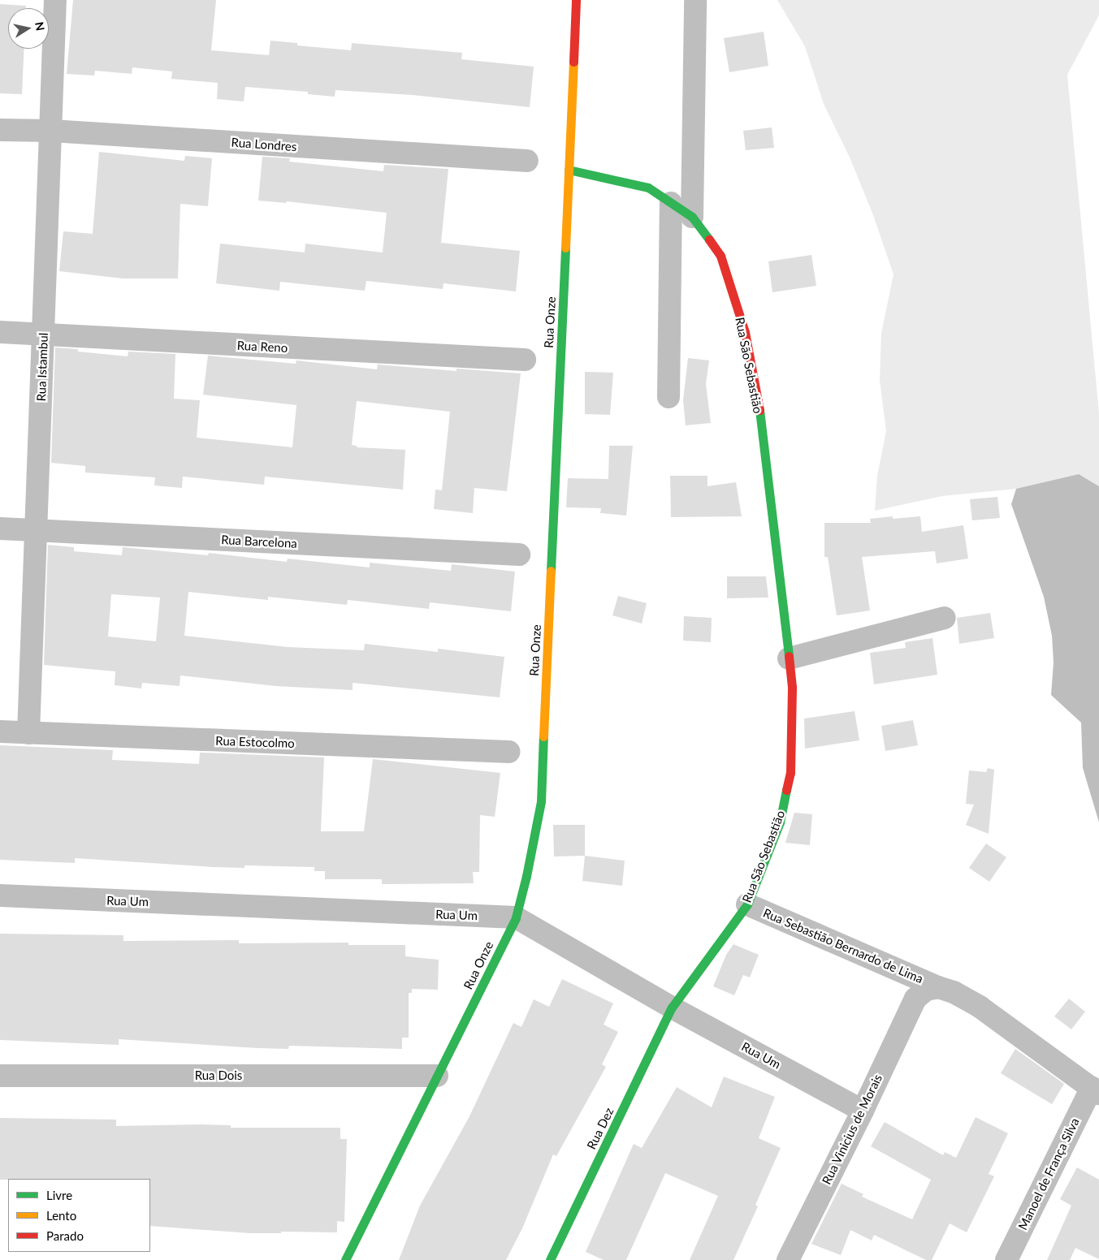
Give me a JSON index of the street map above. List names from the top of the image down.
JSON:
{
  "streets": {
    "street": [
      "Rua Londres",
      "Rua Onze",
      "Rua Reno",
      "Rua São Sebastião",
      "Rua Istambul",
      "Rua Barcelona",
      "Rua Estocolmo",
      "Rua Um",
      "Rua Sebastião Bernardo de Lima",
      "Rua Dois",
      "Rua Dez",
      "Rua Vinicius de Morais",
      "Manoel de França Silva"
    ]
  },
  "crossings": [
    ["Rua Londres", "Rua Istambul"],
    ["Rua Onze", "Rua São Sebastião"],
    ["Rua Onze", "Rua Um"],
    ["Rua Onze", "Rua Dois"],
    ["Rua Reno", "Rua Istambul"],
    ["Rua São Sebastião", "Rua Um"],
    ["Rua São Sebastião", "Rua Sebastião Bernardo de Lima"],
    ["Rua São Sebastião", "Rua Dez"],
    ["Rua Istambul", "Rua Barcelona"],
    ["Rua Istambul", "Rua Estocolmo"],
    ["Rua Um", "Rua Dez"],
    ["Rua Um", "Rua Vinicius de Morais"],
    ["Rua Sebastião Bernardo de Lima", "Rua Vinicius de Morais"],
    ["Rua Sebastião Bernardo de Lima", "Manoel de França Silva"]
  ],
  "legend": ["Livre", "Lento", "Parado"],
  "north": "right"
}
